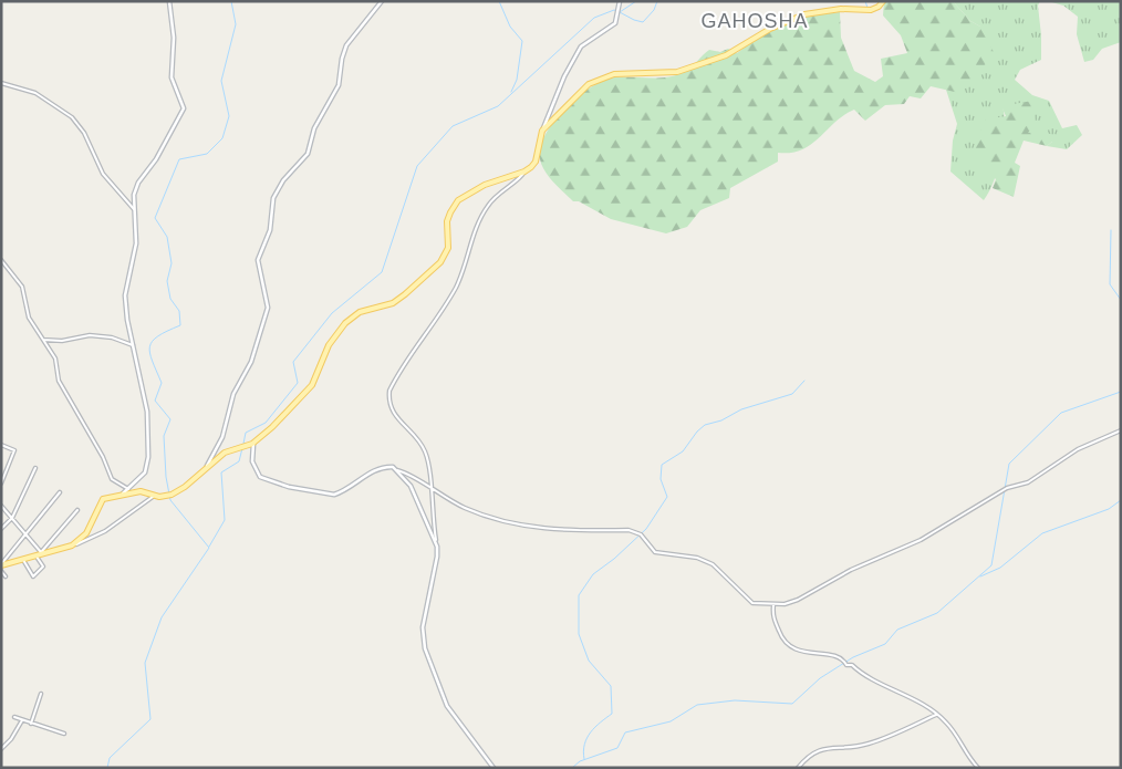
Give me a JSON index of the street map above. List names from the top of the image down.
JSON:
{
  "districts": ["GAHOSHA"]
}
